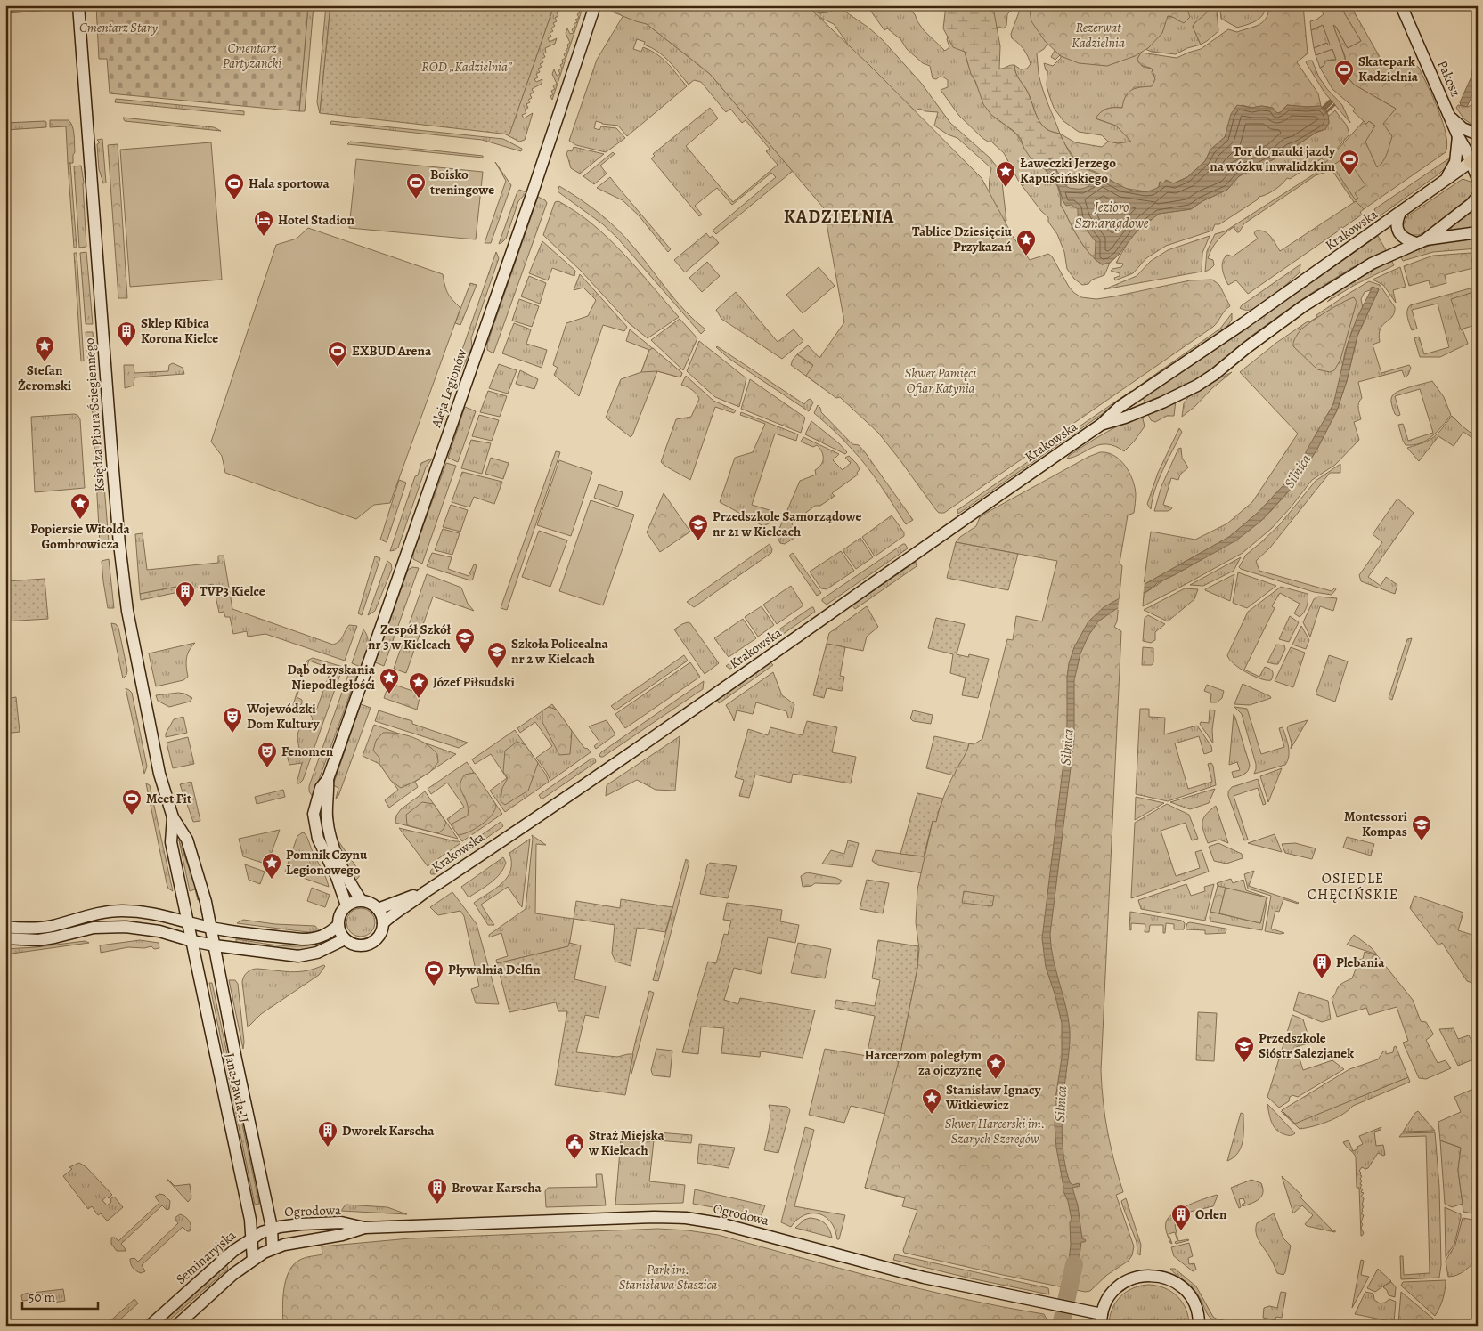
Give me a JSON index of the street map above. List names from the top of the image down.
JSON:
{
  "streets": {
    "street": [
      "Pakosz",
      "Krakowska",
      "Aleja Legionów",
      "Księdza Piotra Ściegiennego",
      "Jana Pawła II",
      "Ogrodowa",
      "Seminaryjska"
    ]
  },
  "crossings": [
    ["Pakosz", "Krakowska"],
    ["Krakowska", "Aleja Legionów"],
    ["Księdza Piotra Ściegiennego", "Jana Pawła II"],
    ["Jana Pawła II", "Ogrodowa"],
    ["Jana Pawła II", "Seminaryjska"],
    ["Ogrodowa", "Seminaryjska"]
  ],
  "districts": ["KADZIELNIA", "OSIEDLE CHĘCIŃSKIE"],
  "water": ["Jezioro Szmaragdowe", "Silnica"],
  "parks": [
    "Cmentarz Stary",
    "Rezerwat Kadzielnia",
    "Cmentarz Partyzancki",
    "ROD „Kadzielnia”",
    "Skwer Pamięci Ofiar Katynia",
    "Skwer Harcerski im. Szarych Szeregów",
    "Park im. Stanisława Staszica"
  ],
  "places": {
    "sports": [
      "Skatepark Kadzielnia",
      "Tor do nauki jazdy na wózku inwalidzkim",
      "Boisko treningowe",
      "Hala sportowa",
      "EXBUD Arena",
      "Meet Fit",
      "Pływalnia Delfin"
    ],
    "place": [
      "Ławeczki Jerzego Kapuścińskiego",
      "Tablice Dziesięciu Przykazań",
      "Stefan Żeromski",
      "Popiersie Witolda Gombrowicza",
      "Dąb odzyskania Niepodległości",
      "Józef Piłsudski",
      "Pomnik Czynu Legionowego",
      "Harcerzom poległym za ojczyznę",
      "Stanisław Ignacy Witkiewicz"
    ],
    "hotel": ["Hotel Stadion"],
    "building": [
      "Sklep Kibica Korona Kielce",
      "TVP3 Kielce",
      "Plebania",
      "Dworek Karscha",
      "Browar Karscha",
      "Orlen"
    ],
    "school or university": [
      "Przedszkole Samorządowe nr 21 w Kielcach",
      "Zespół Szkół nr 3 w Kielcach",
      "Szkoła Policealna nr 2 w Kielcach",
      "Montessori Kompas",
      "Przedszkole Sióstr Salezjanek"
    ],
    "theatre": ["Wojewódzki Dom Kultury", "Fenomen"],
    "public building": ["Straż Miejska w Kielcach"]
  },
  "scale_bar": "50 m"
}
